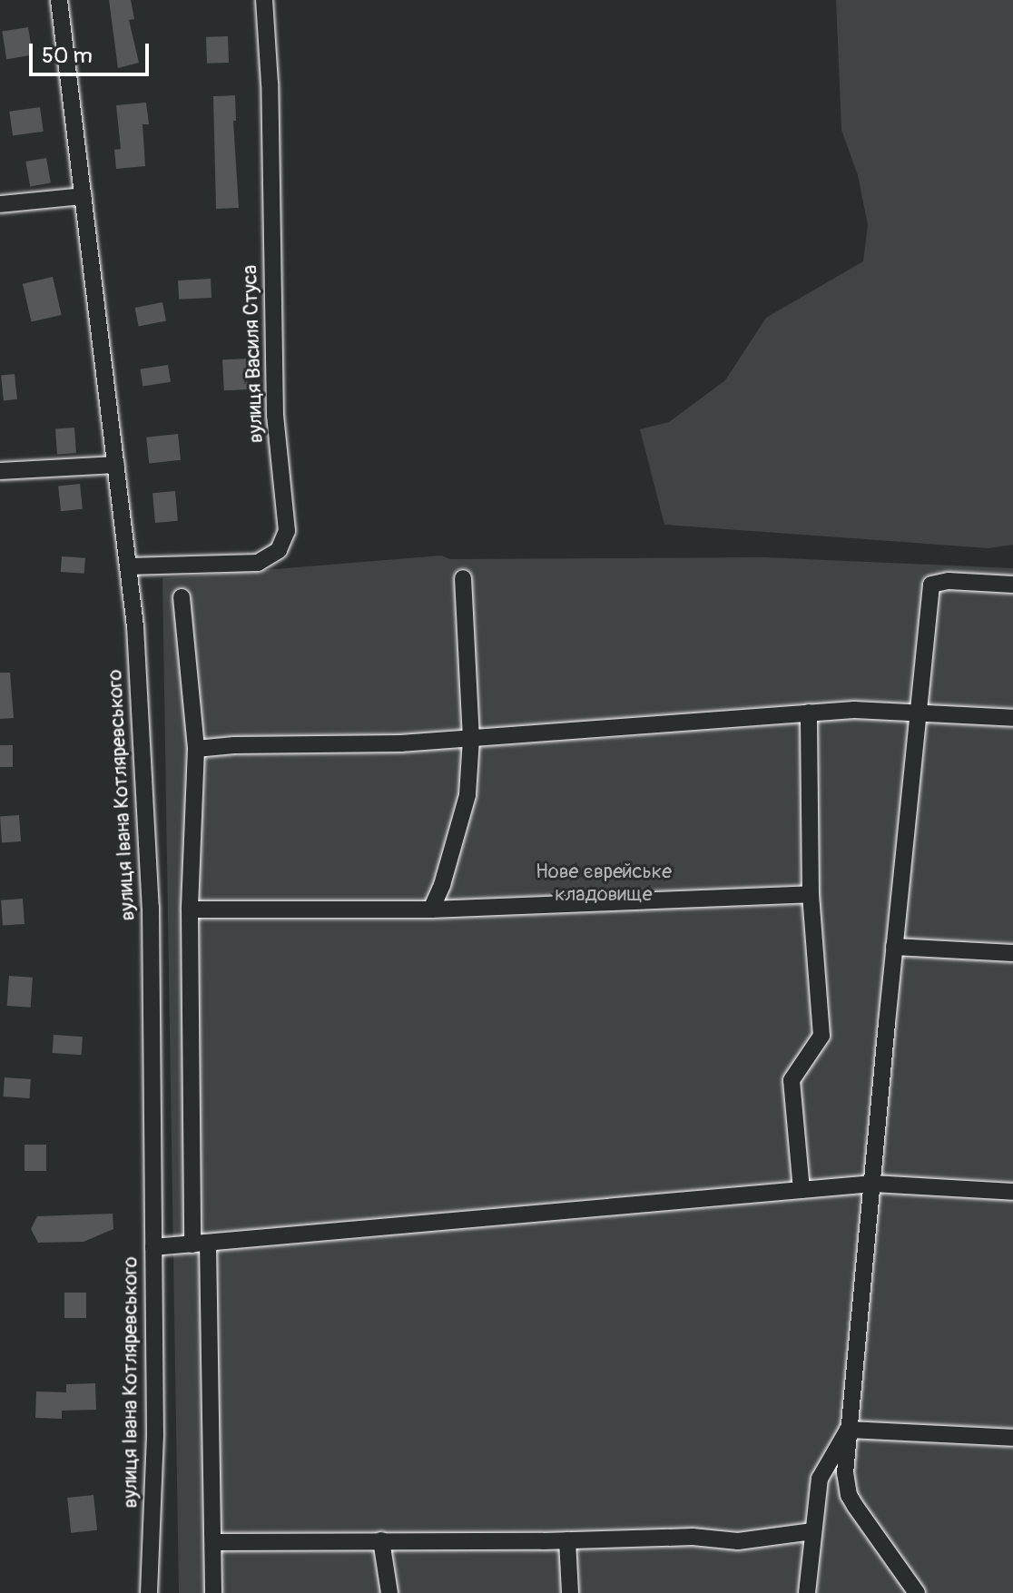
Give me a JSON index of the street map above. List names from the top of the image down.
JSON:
{
  "streets": {
    "street": ["вулиця Василя Стуса", "вулиця Івана Котляревського"]
  },
  "crossings": [
    ["вулиця Василя Стуса", "вулиця Івана Котляревського"]
  ],
  "parks": ["Нове єврейське кладовище"],
  "scale_bar": "50 m"
}
